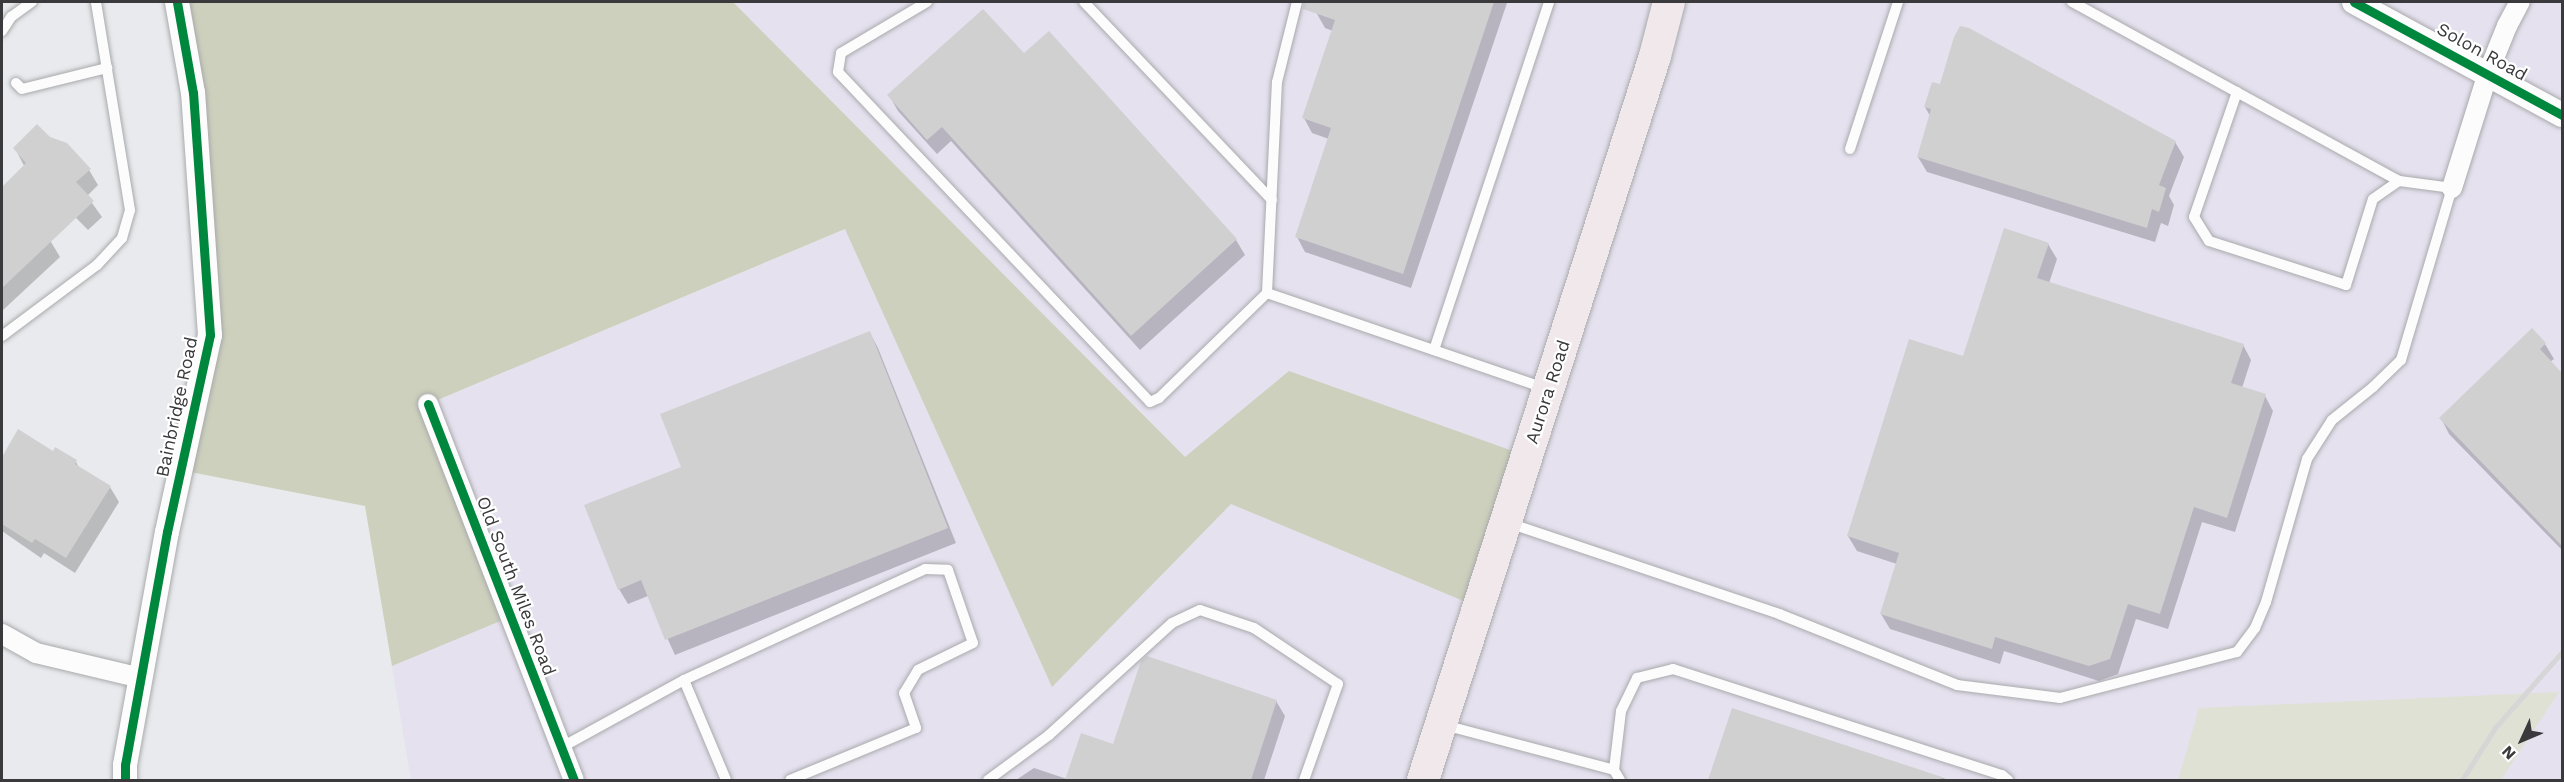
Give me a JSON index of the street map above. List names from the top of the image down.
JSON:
{
  "streets": {
    "main road": ["Aurora Road"],
    "street": ["Solon Road", "Bainbridge Road", "Old South Miles Road"]
  },
  "north": "bottom left"
}
